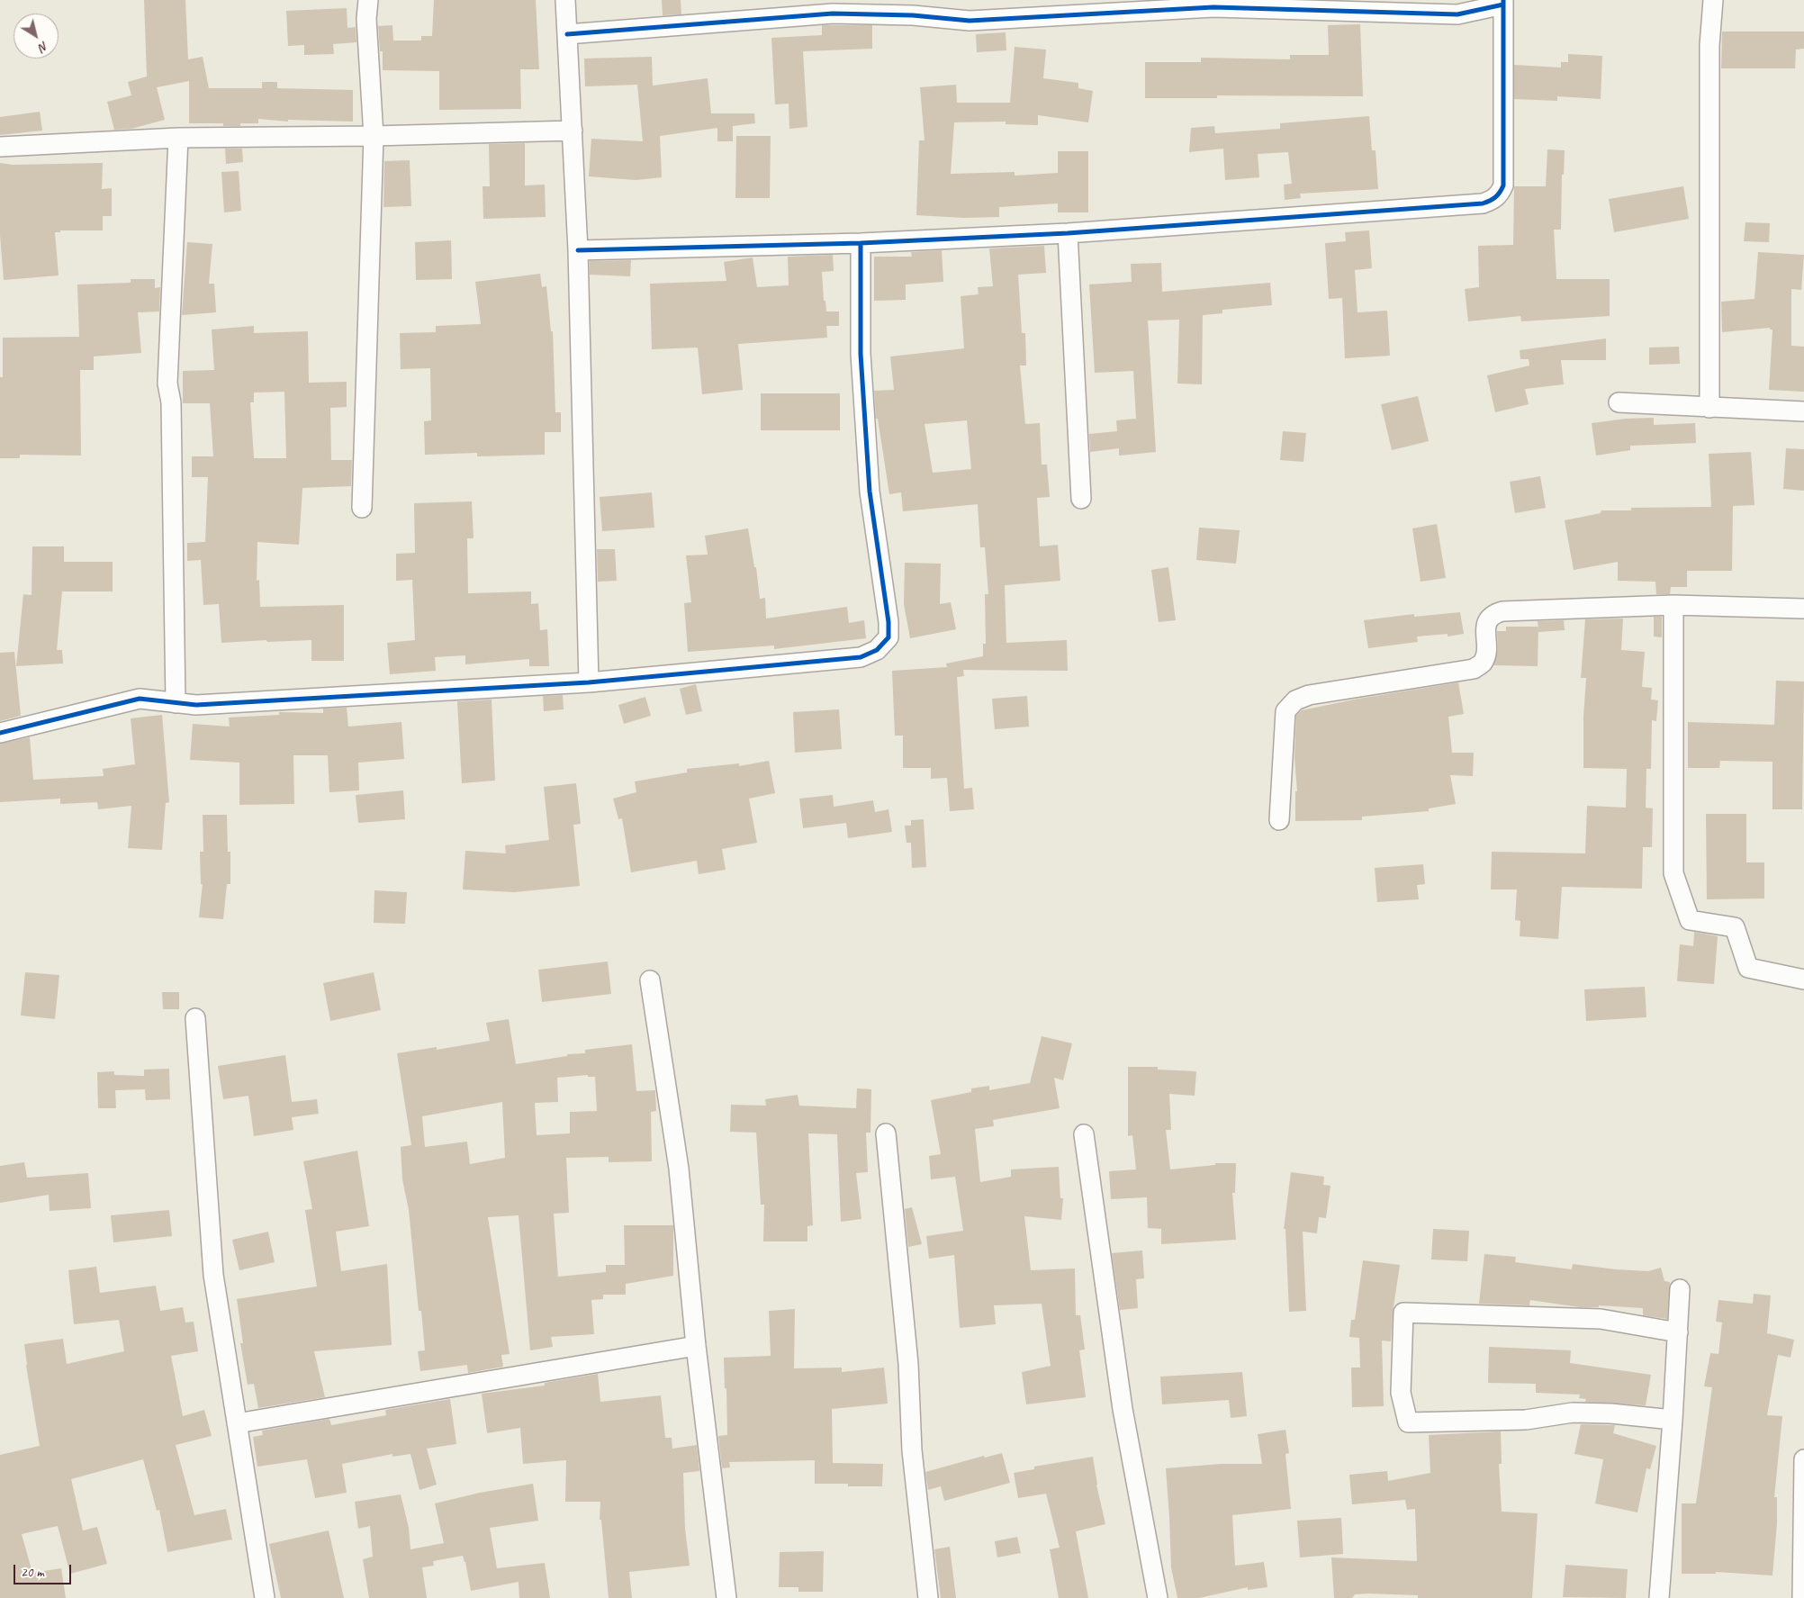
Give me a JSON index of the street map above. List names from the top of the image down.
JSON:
{
  "scale_bar": "20 m",
  "north": "bottom right"
}
